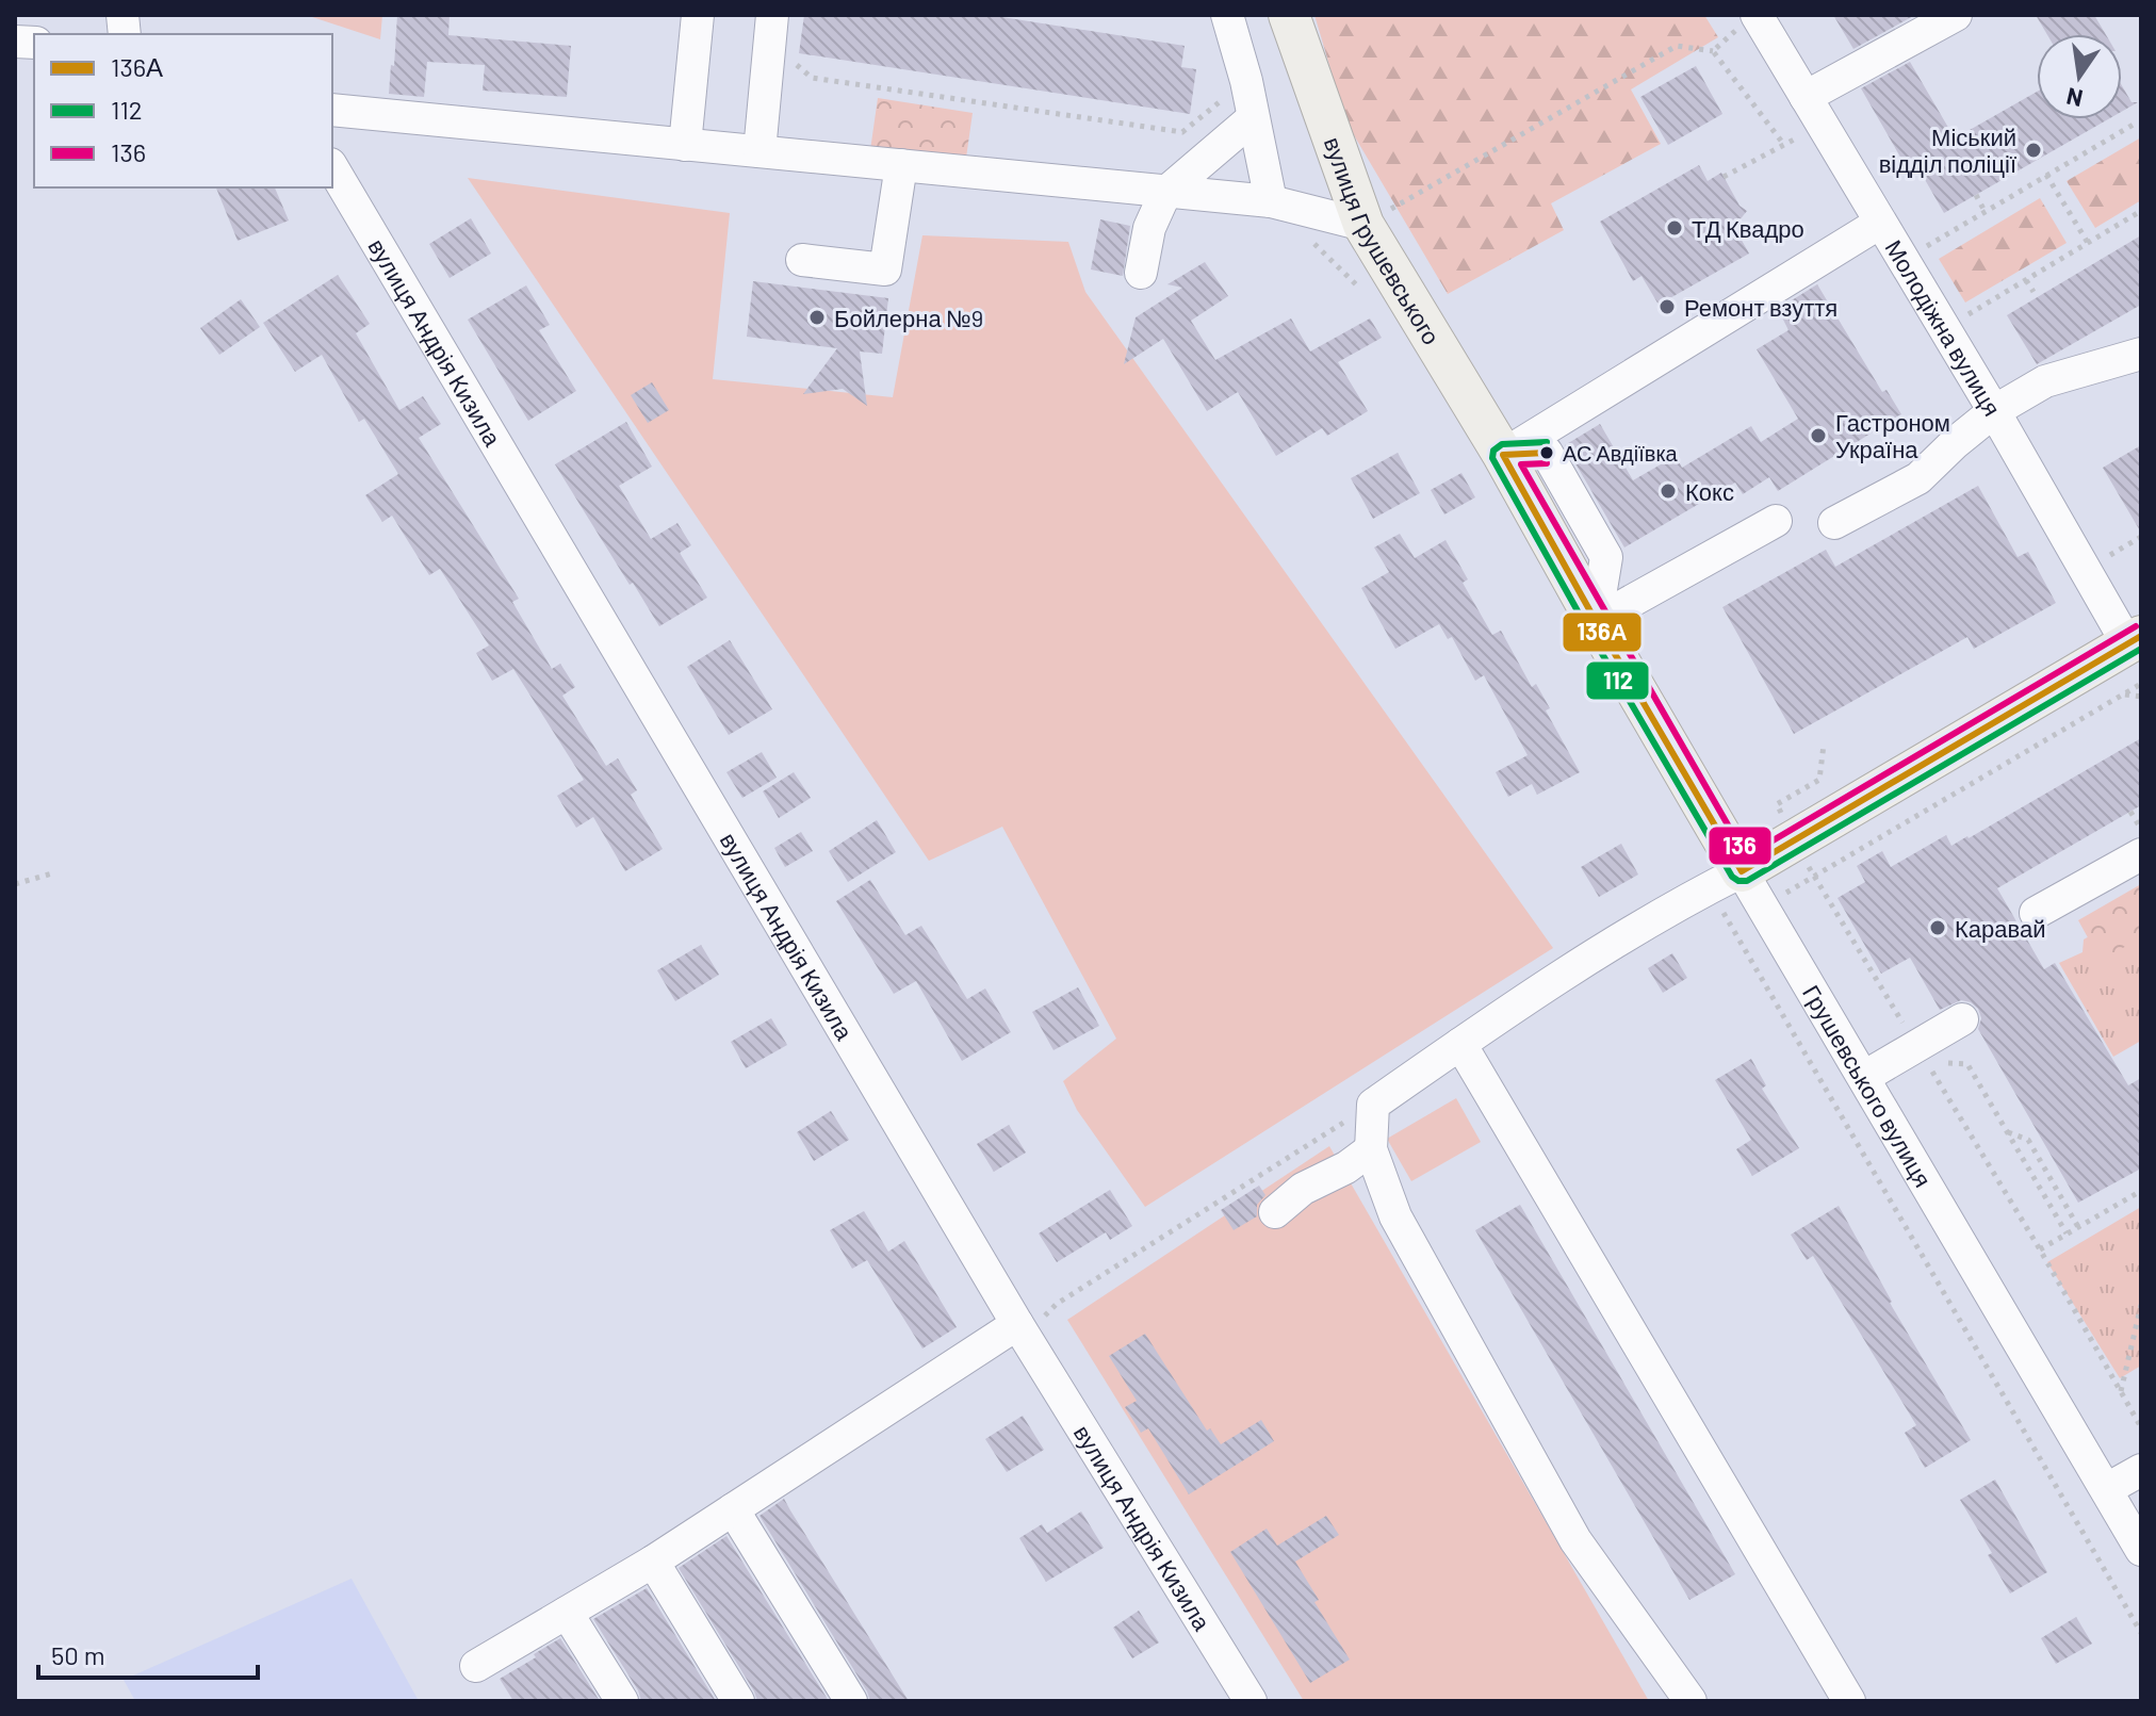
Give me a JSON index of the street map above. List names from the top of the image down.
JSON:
{
  "streets": {
    "main road": ["вулиця Грушевського", "Грушевського вулиця"],
    "street": ["Молодіжна вулиця", "вулиця Андрія Кизила"]
  },
  "crossings": [
    ["вулиця Грушевського", "Грушевського вулиця"]
  ],
  "places": [
    "Міський відділ поліції",
    "ТД Квадро",
    "Ремонт взуття",
    "Бойлерна №9",
    "Гастроном Україна",
    "АС Авдіївка",
    "Кокс",
    "Каравай"
  ],
  "lines": ["transit line 112", "transit line 136А", "transit line 136"],
  "legend": ["136А", "112", "136"],
  "scale_bar": "50 m",
  "north": "bottom"
}
